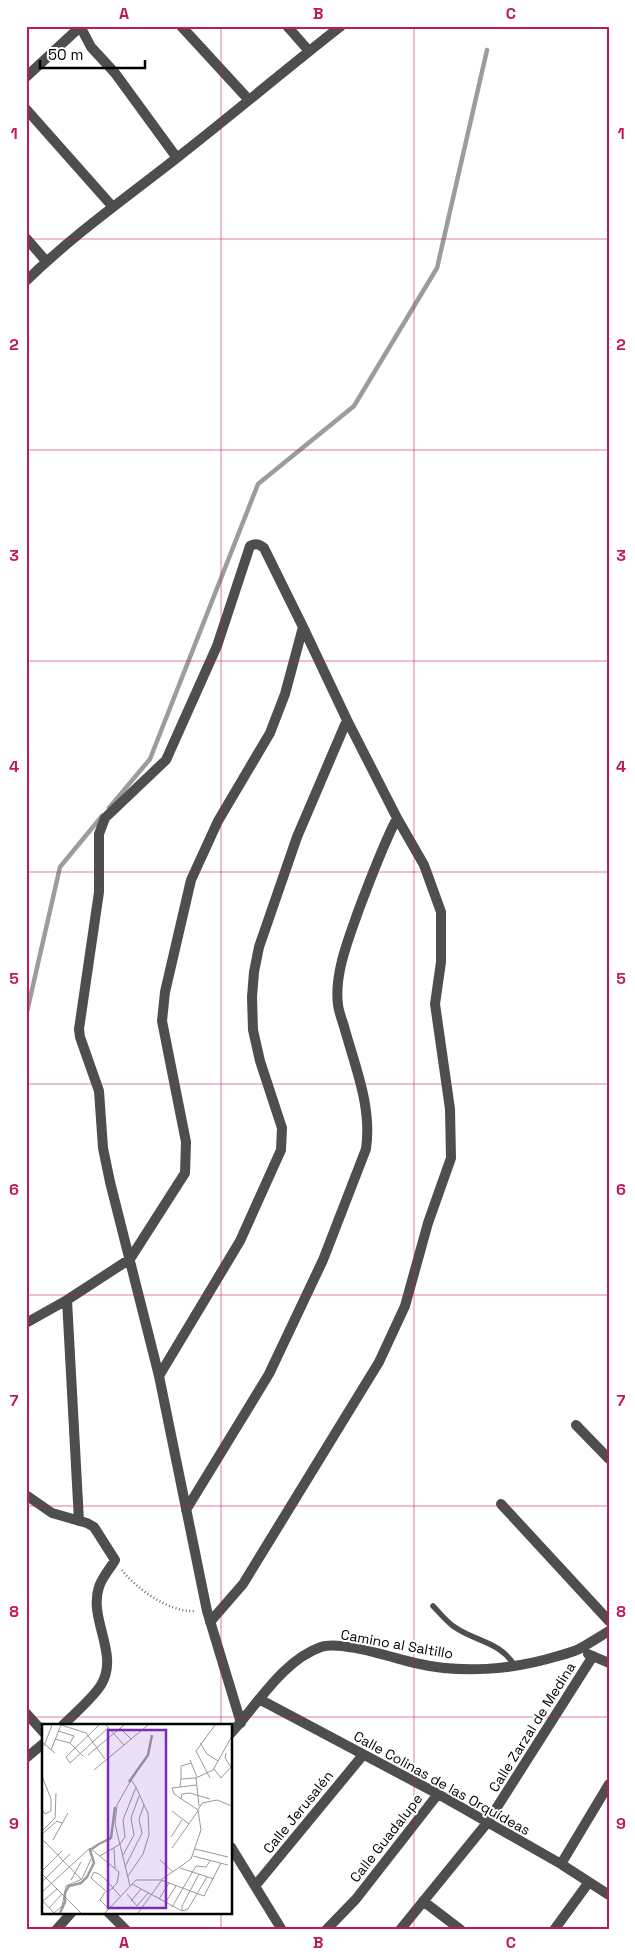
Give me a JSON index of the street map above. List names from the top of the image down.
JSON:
{
  "streets": {
    "street": [
      "Camino al Saltillo",
      "Calle Zarzal de Medina",
      "Calle Colinas de las Orquídeas",
      "Calle Jerusalén",
      "Calle Guadalupe"
    ]
  },
  "crossings": [
    ["Camino al Saltillo", "Calle Colinas de las Orquídeas"],
    ["Calle Zarzal de Medina", "Calle Colinas de las Orquídeas"],
    ["Calle Colinas de las Orquídeas", "Calle Jerusalén"],
    ["Calle Colinas de las Orquídeas", "Calle Guadalupe"]
  ],
  "scale_bar": "50 m",
  "grid": {
    "columns": ["A", "B", "C"],
    "rows": [
      "1",
      "2",
      "3",
      "4",
      "5",
      "6",
      "7",
      "8",
      "9"
    ]
  }
}
